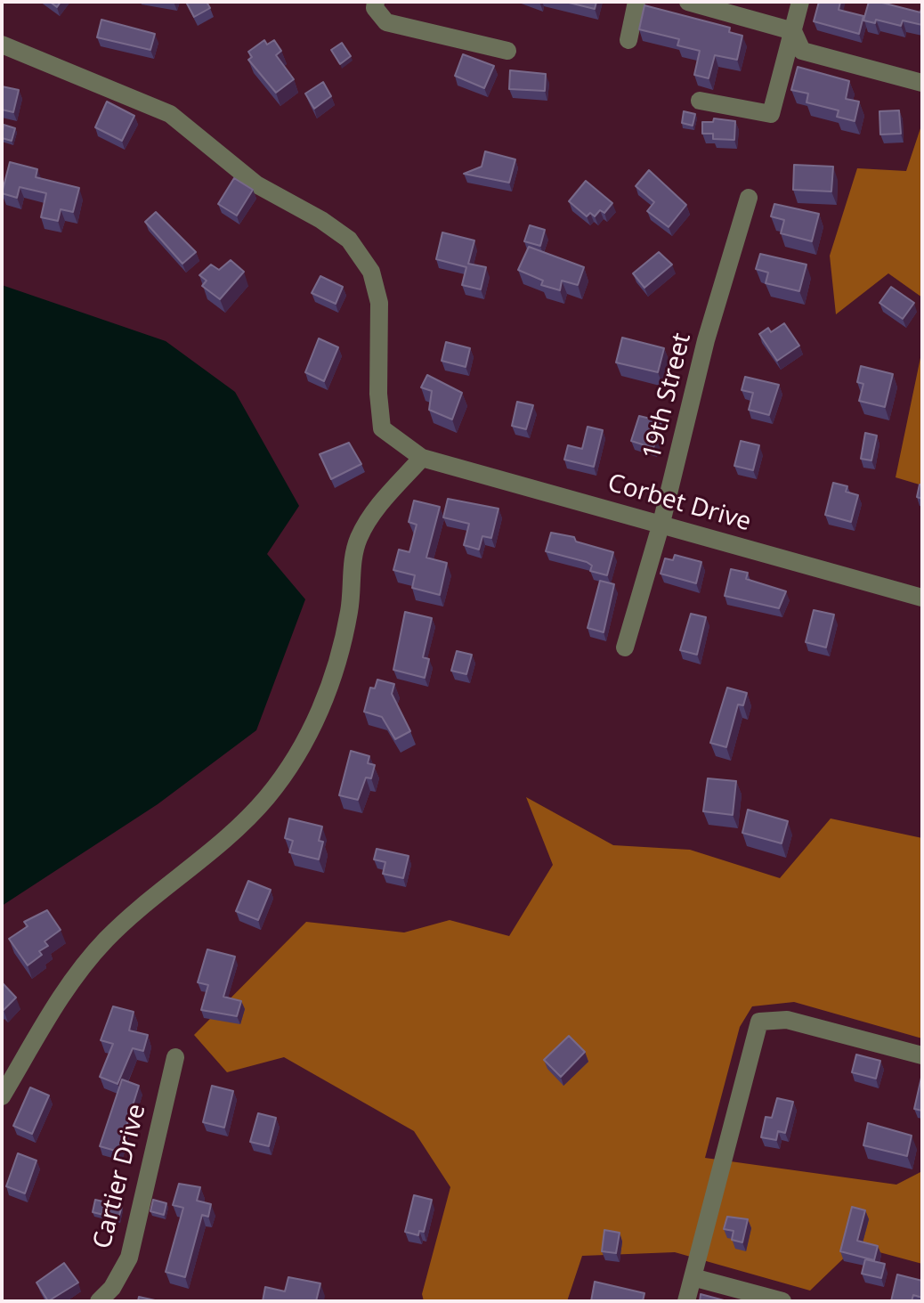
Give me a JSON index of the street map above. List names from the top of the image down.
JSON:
{
  "streets": {
    "street": ["19th Street", "Corbet Drive", "Cartier Drive"]
  },
  "crossings": [
    ["19th Street", "Corbet Drive"]
  ]
}
